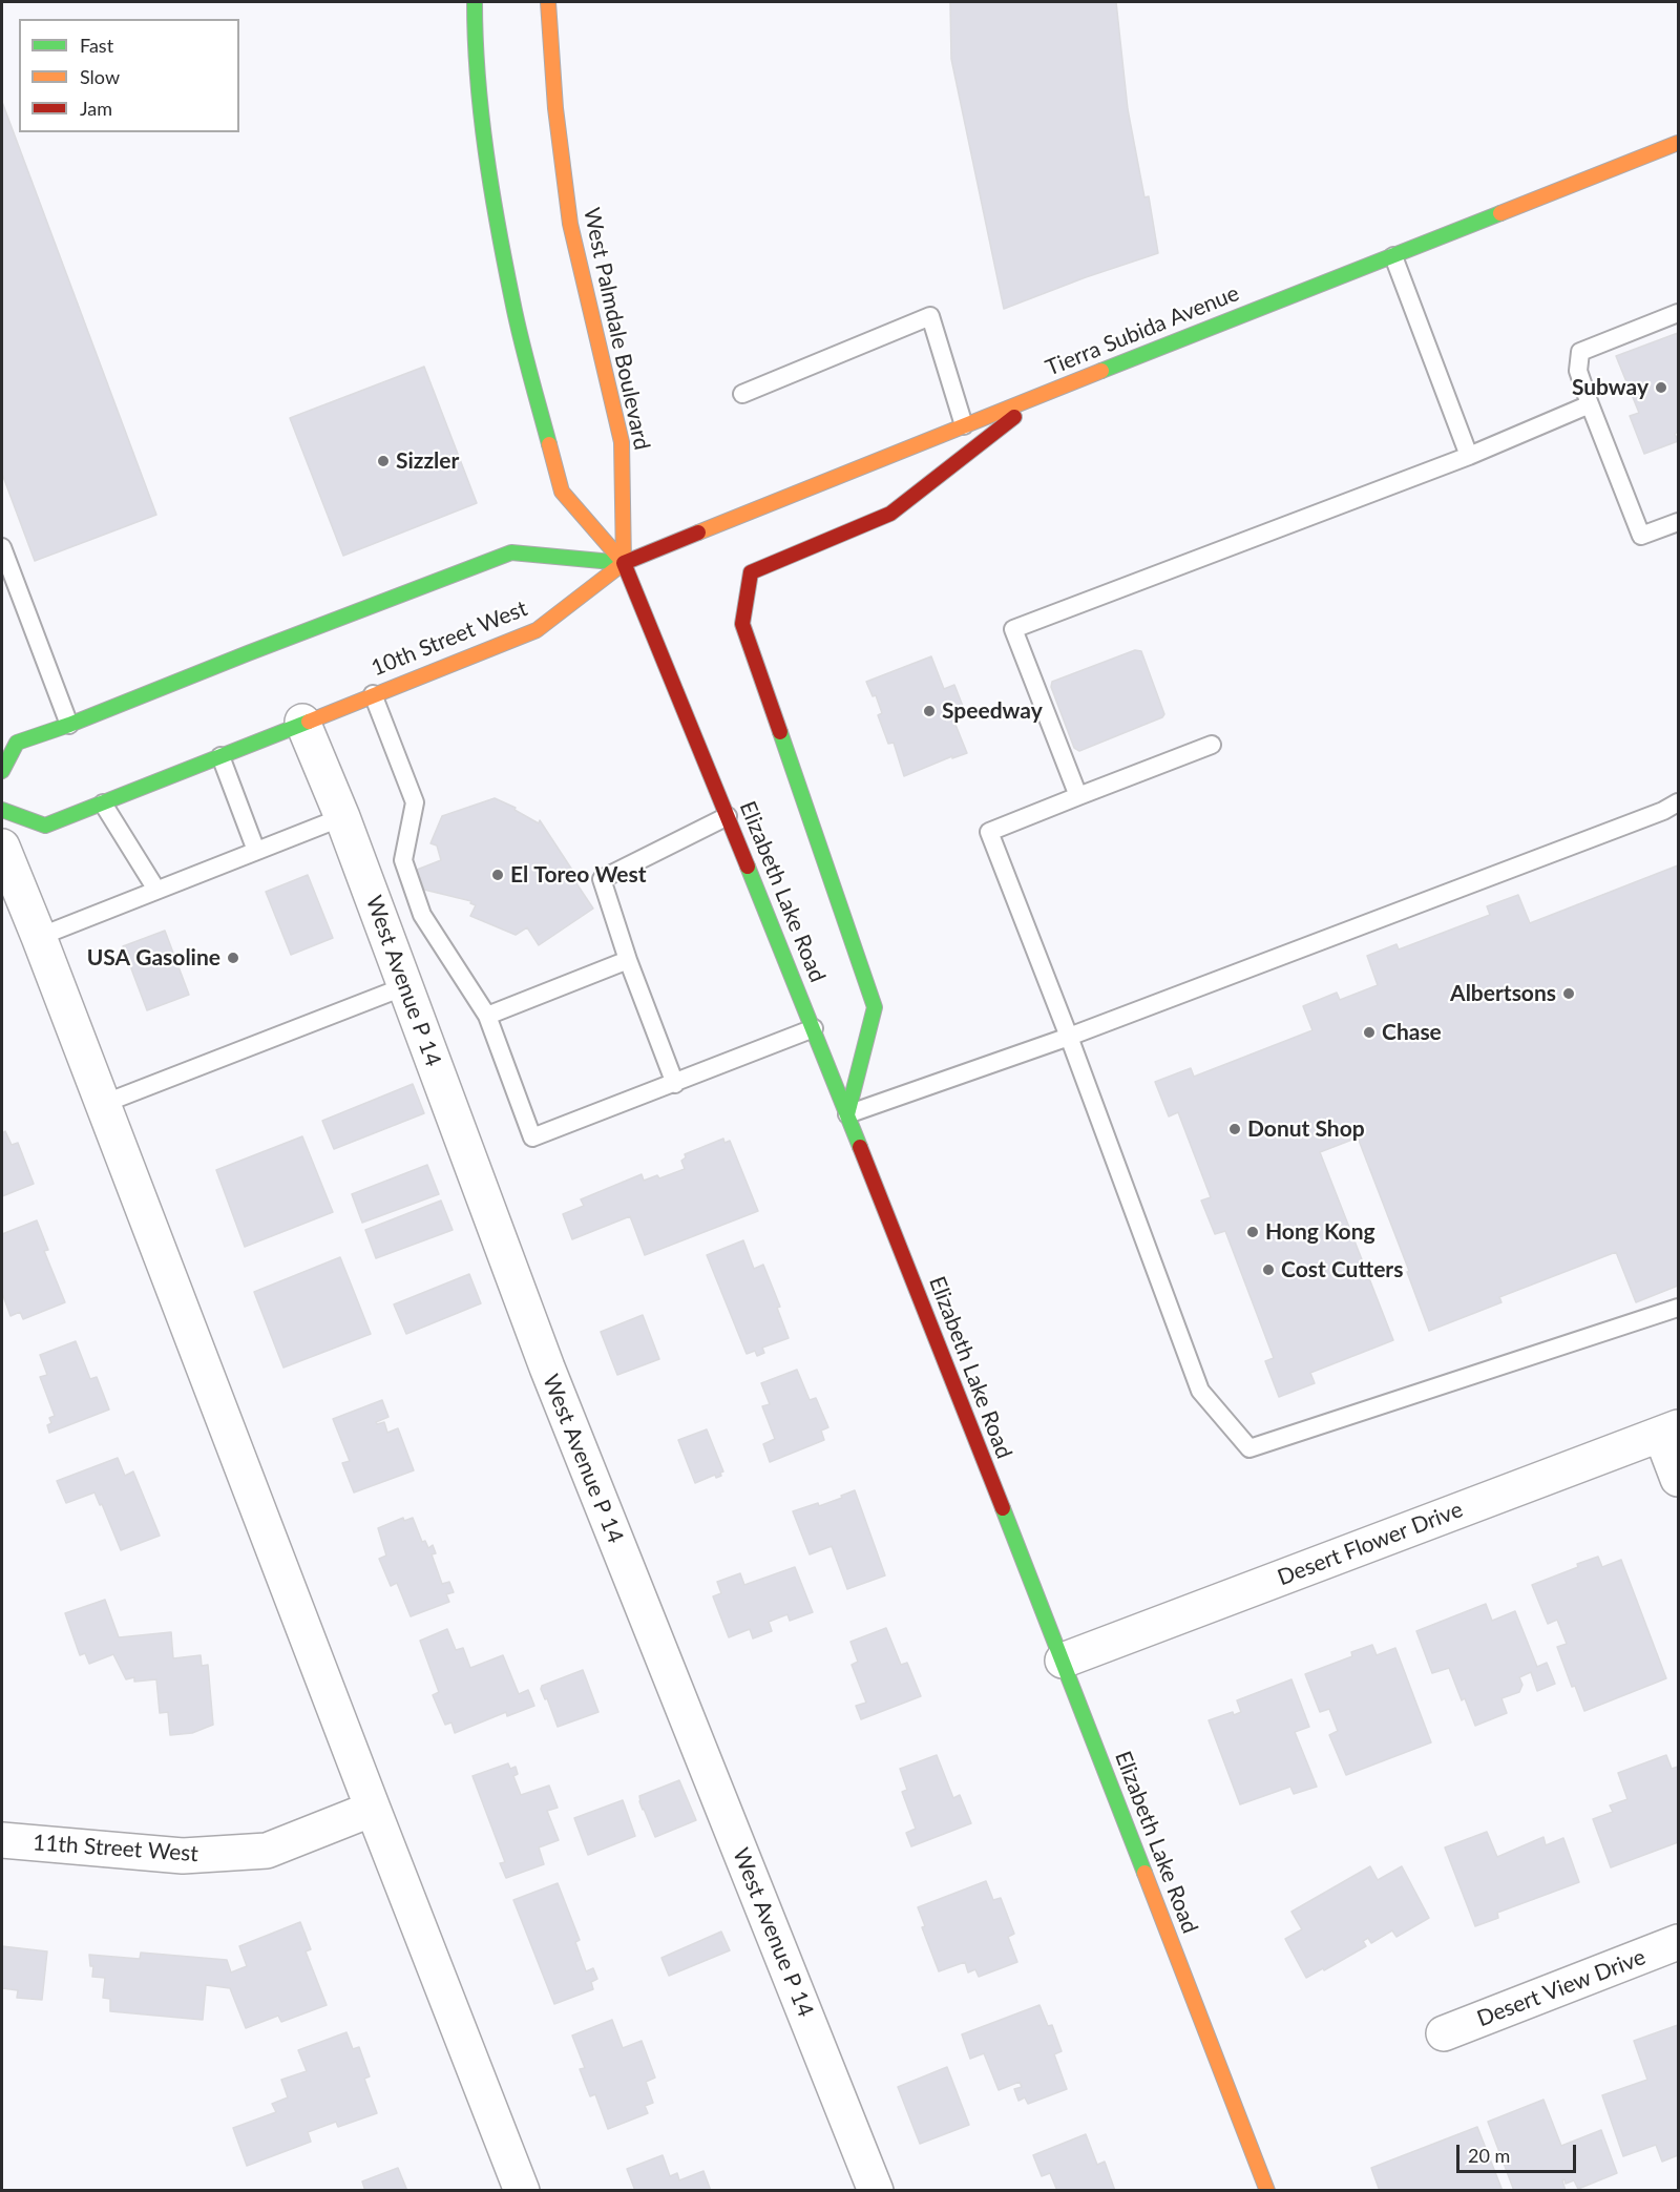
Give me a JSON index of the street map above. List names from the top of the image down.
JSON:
{
  "streets": {
    "main road": [
      "West Palmdale Boulevard",
      "Tierra Subida Avenue",
      "10th Street West",
      "Elizabeth Lake Road"
    ],
    "street": [
      "West Avenue P 14",
      "Desert Flower Drive",
      "11th Street West",
      "Desert View Drive"
    ]
  },
  "crossings": [
    ["West Palmdale Boulevard", "Tierra Subida Avenue"],
    ["West Palmdale Boulevard", "10th Street West"],
    ["West Palmdale Boulevard", "Elizabeth Lake Road"],
    ["Tierra Subida Avenue", "10th Street West"],
    ["Tierra Subida Avenue", "Elizabeth Lake Road"],
    ["10th Street West", "Elizabeth Lake Road"],
    ["10th Street West", "West Avenue P 14"],
    ["Elizabeth Lake Road", "Desert Flower Drive"]
  ],
  "places": [
    "Subway",
    "Sizzler",
    "Speedway",
    "El Toreo West",
    "USA Gasoline",
    "Albertsons",
    "Chase",
    "Donut Shop",
    "Hong Kong",
    "Cost Cutters"
  ],
  "legend": ["Fast", "Slow", "Jam"],
  "scale_bar": "20 m"
}
